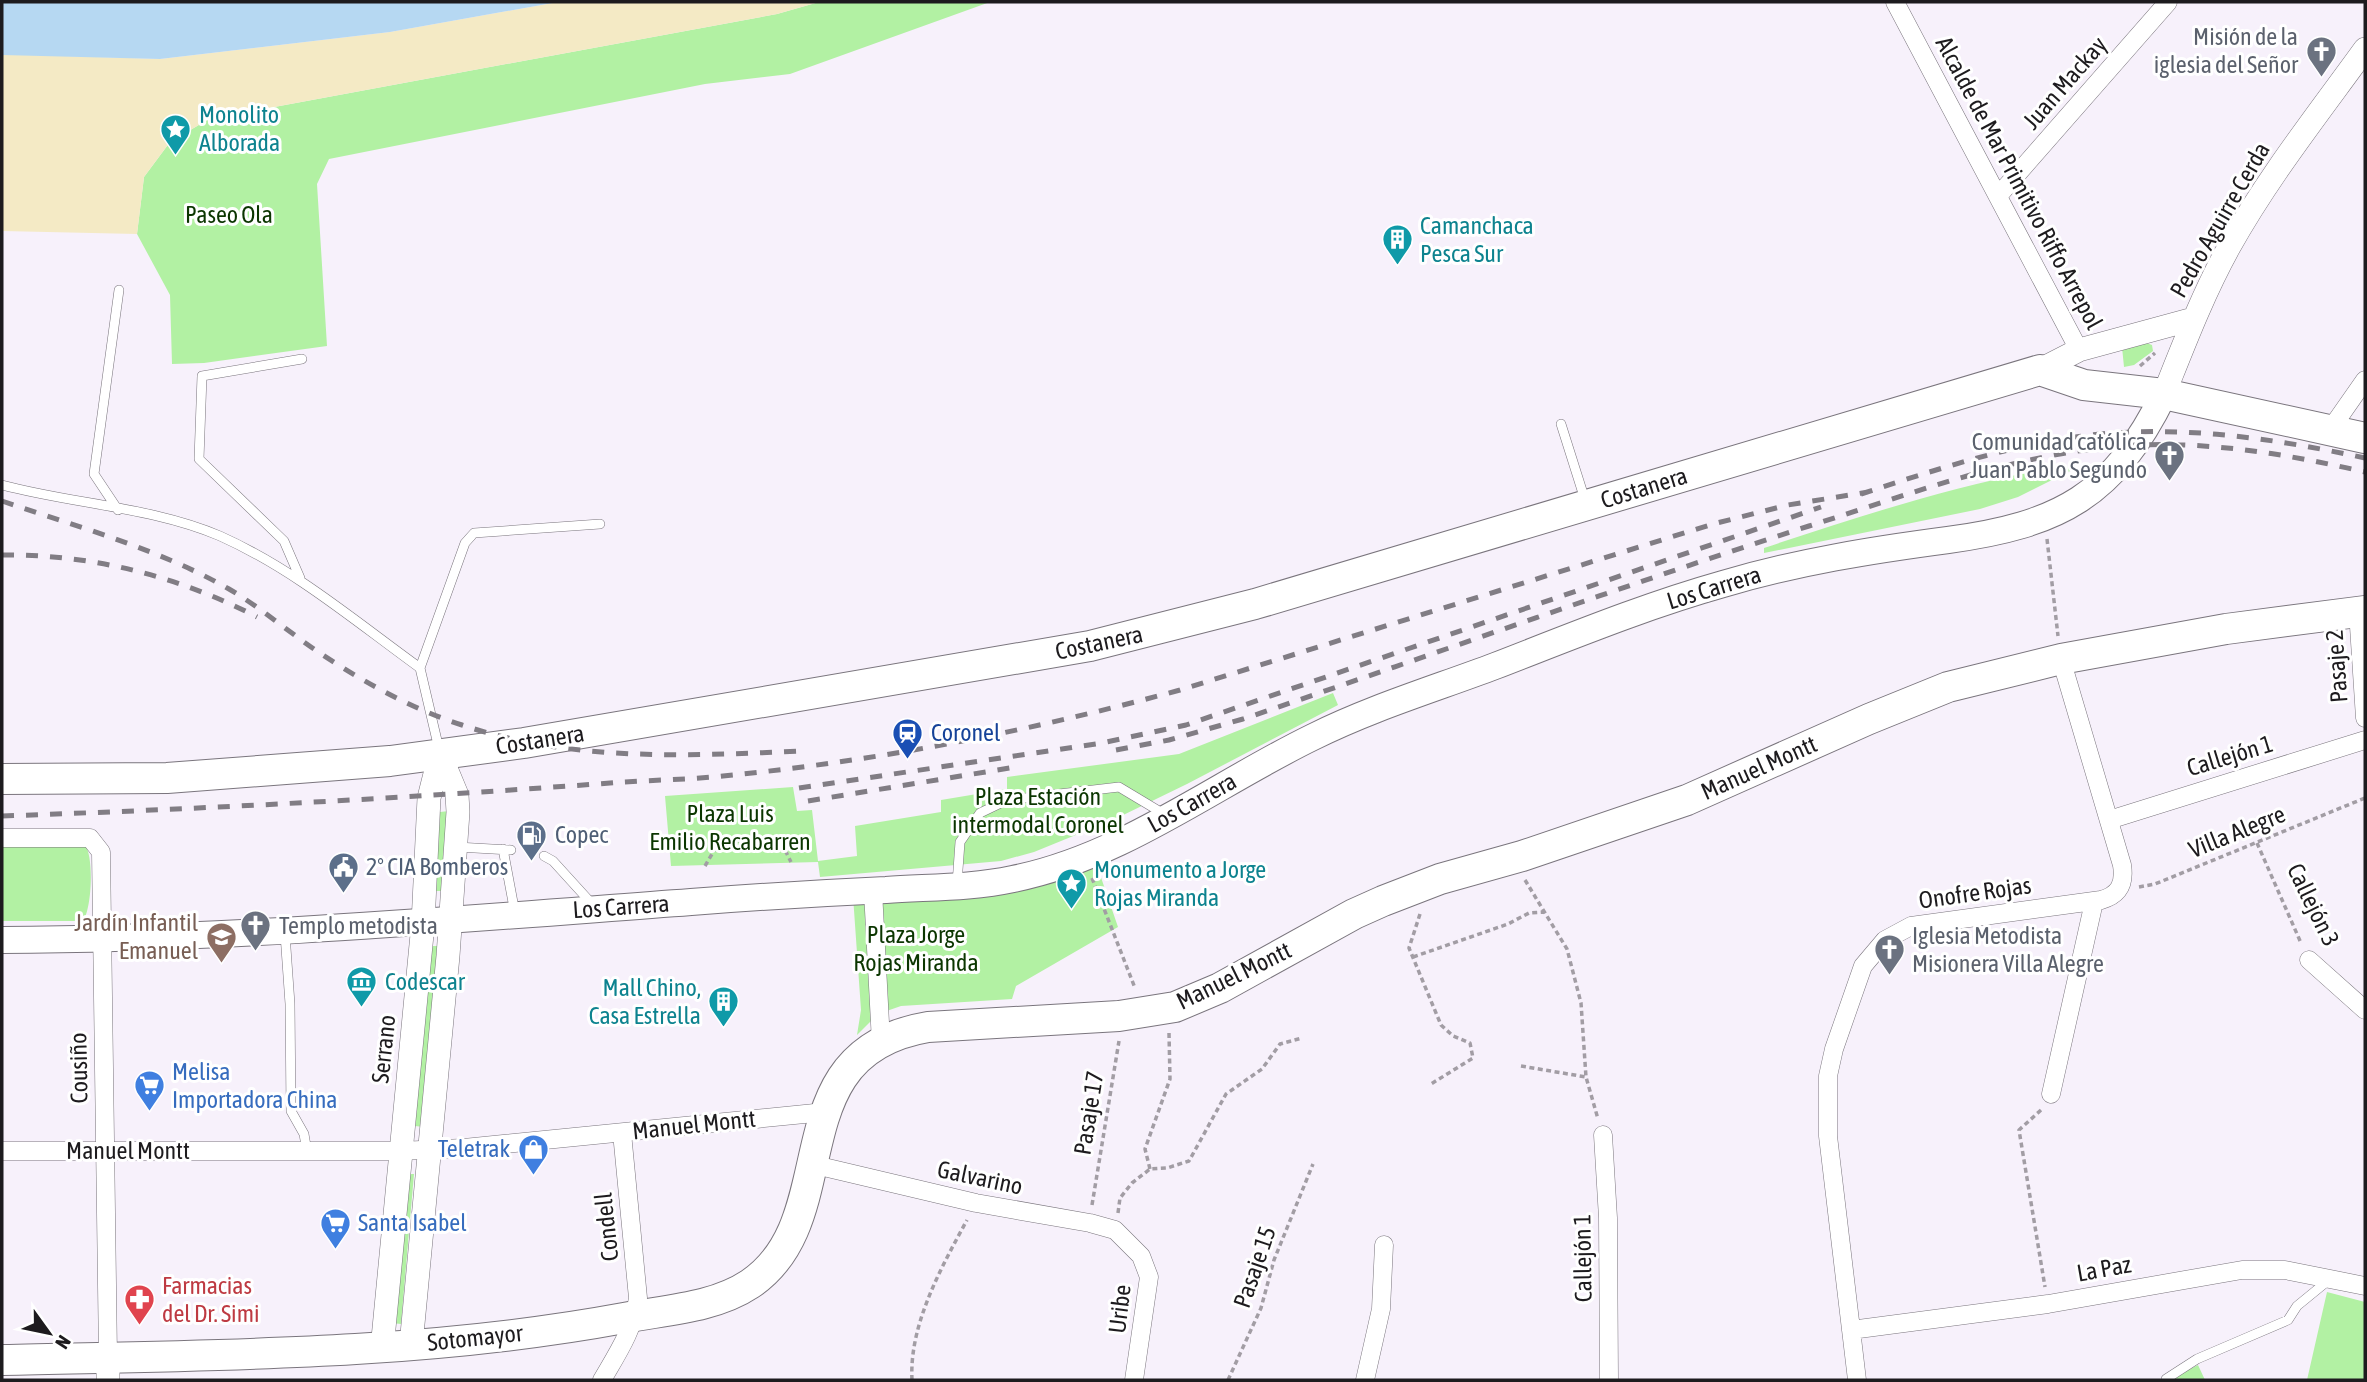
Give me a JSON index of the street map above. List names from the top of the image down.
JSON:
{
  "streets": {
    "main road": [
      "Costanera",
      "Los Carrera",
      "Manuel Montt",
      "Sotomayor"
    ],
    "street": [
      "Juan Mackay",
      "Alcalde de Mar Primitivo Riffo Arrepol",
      "Pedro Aguirre Cerda",
      "Pasaje 2",
      "Callejón 1",
      "Onofre Rojas",
      "Callejón 3",
      "Serrano",
      "Cousiño",
      "Galvarino",
      "Condell",
      "La Paz",
      "Uribe"
    ],
    "path": ["Villa Alegre", "Pasaje 17", "Pasaje 15"]
  },
  "crossings": [
    ["Juan Mackay", "Alcalde de Mar Primitivo Riffo Arrepol"],
    ["Pedro Aguirre Cerda", "Los Carrera"],
    ["Costanera", "Serrano"],
    ["Los Carrera", "Serrano"],
    ["Los Carrera", "Cousiño"],
    ["Pasaje 2", "Manuel Montt"],
    ["Manuel Montt", "Serrano"],
    ["Manuel Montt", "Cousiño"],
    ["Manuel Montt", "Condell"],
    ["Manuel Montt", "Sotomayor"],
    ["Villa Alegre", "Onofre Rojas"],
    ["Villa Alegre", "Callejón 3"],
    ["Onofre Rojas", "La Paz"],
    ["Serrano", "Sotomayor"],
    ["Cousiño", "Sotomayor"],
    ["Galvarino", "Uribe"],
    ["Galvarino", "Sotomayor"],
    ["Condell", "Sotomayor"]
  ],
  "parks": [
    "Paseo Ola",
    "Plaza Estación intermodal Coronel",
    "Plaza Luis Emilio Recabarren",
    "Plaza Jorge Rojas Miranda"
  ],
  "places": {
    "church": [
      "Misión de la iglesia del Señor",
      "Comunidad católica Juan Pablo Segundo",
      "Templo metodista",
      "Iglesia Metodista Misionera Villa Alegre"
    ],
    "place": ["Monolito Alborada", "Monumento a Jorge Rojas Miranda"],
    "building": ["Camanchaca Pesca Sur", "Mall Chino, Casa Estrella"],
    "station": ["Coronel"],
    "fuel station": ["Copec"],
    "public building": ["2° CIA Bomberos"],
    "school or university": ["Jardín Infantil Emanuel"],
    "museum": ["Codescar"],
    "supermarket": ["Melisa Importadora China", "Santa Isabel"],
    "shop": ["Teletrak"],
    "pharmacy": ["Farmacias del Dr. Simi"]
  },
  "north": "bottom right"
}
